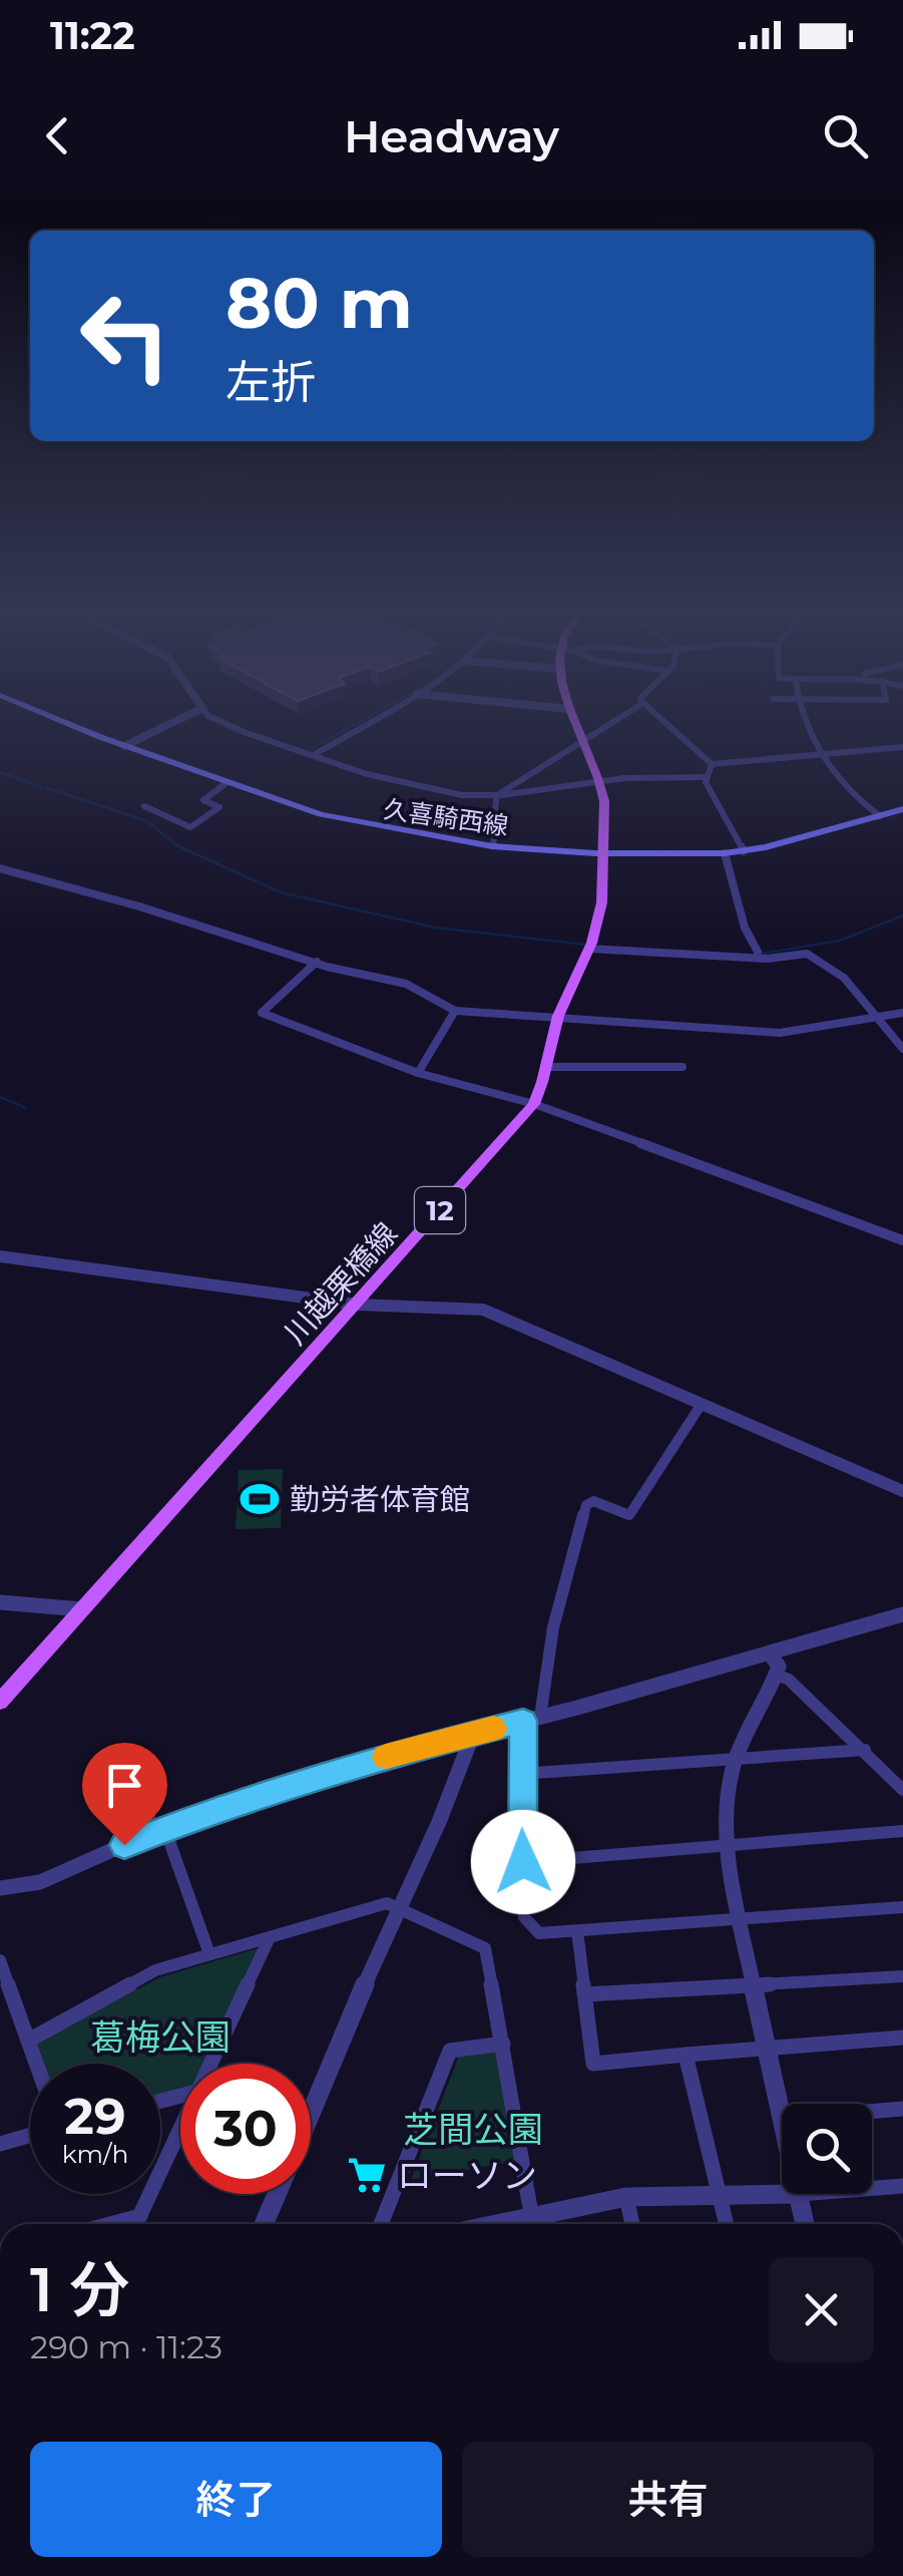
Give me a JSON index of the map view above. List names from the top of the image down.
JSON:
{
  "streets": {
    "main road": ["久喜騎西線", "12", "川越栗橋線"]
  },
  "crossings": [
    ["久喜騎西線", "川越栗橋線"]
  ],
  "parks": ["葛梅公園", "芝間公園"],
  "places": {
    "sports": ["勤労者体育館"],
    "supermarket": ["ローソン"]
  },
  "page": {
    "status": "11:22",
    "header": "Headway",
    "turn": ["80 m", "左折"],
    "speed": "29 km/h",
    "limit": "30",
    "heading": ["1 分", "290 m · 11:23"],
    "buttons": ["終了", "共有"]
  }
}
